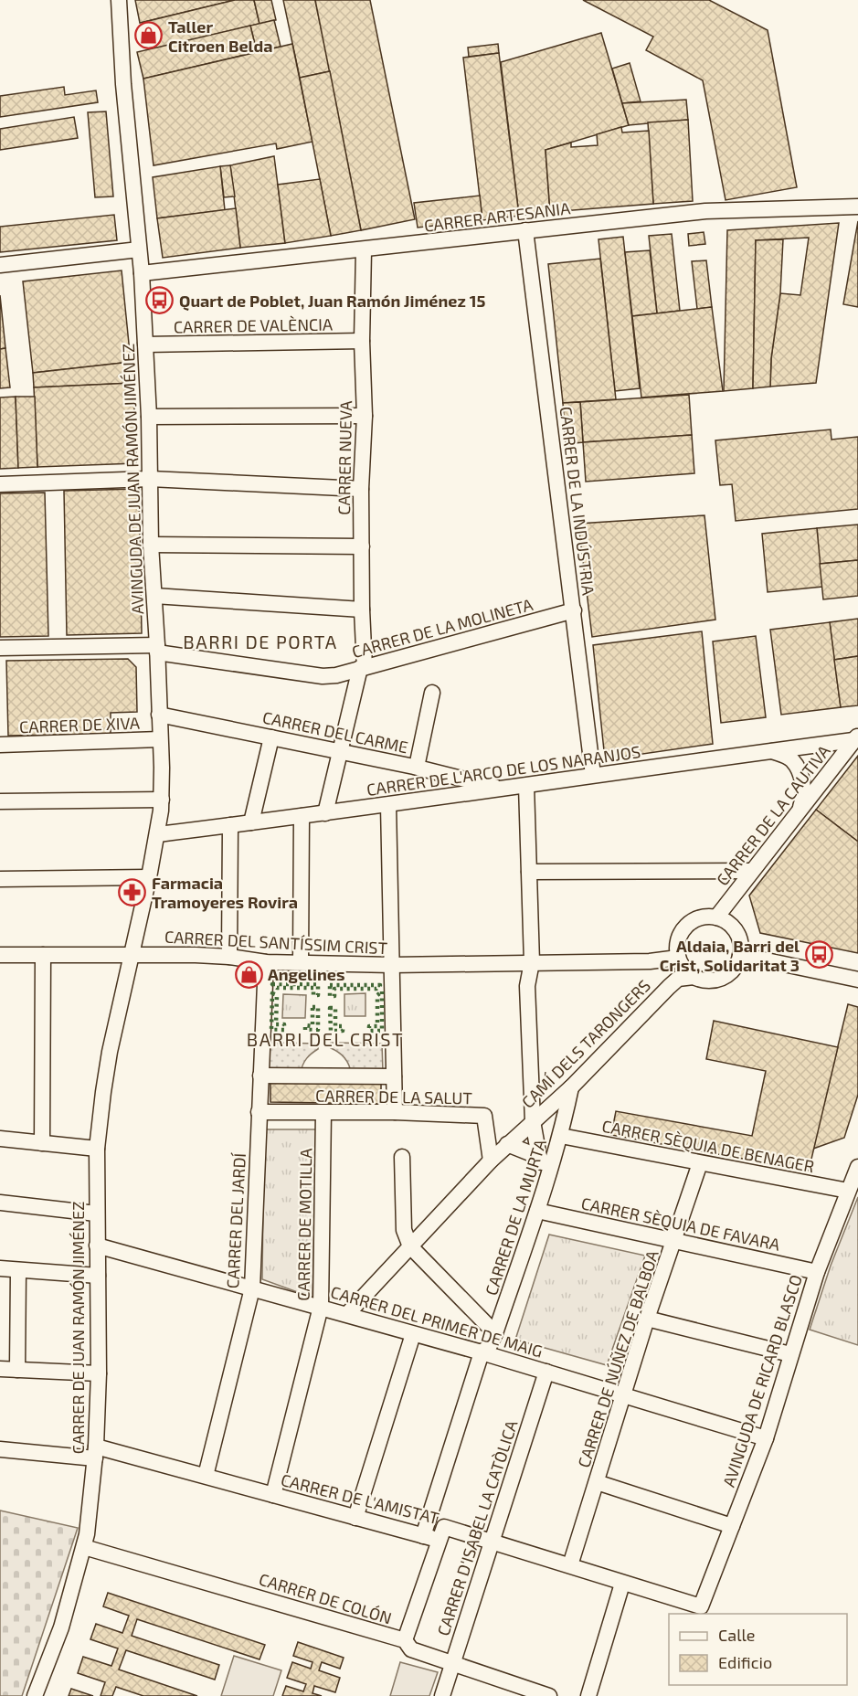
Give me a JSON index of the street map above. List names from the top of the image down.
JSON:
{
  "streets": {
    "street": [
      "CARRER ARTESANIA",
      "CARRER DE VALÈNCIA",
      "CARRER NUEVA",
      "AVINGUDA DE JUAN RAMÓN JIMÉNEZ",
      "CARRER DE LA INDÚSTRIA",
      "CARRER DE LA MOLINETA",
      "CARRER DE XIVA",
      "CARRER DEL CARME",
      "CARRER DE L'ARCO DE LOS NARANJOS",
      "CARRER DE LA CAUTIVA",
      "CARRER DEL SANTÍSSIM CRIST",
      "CAMÍ DELS TARONGERS",
      "CARRER DE LA SALUT",
      "CARRER SÈQUIA DE BENAGER",
      "CARRER DE LA MURTA",
      "CARRER DEL JARDÍ",
      "CARRER SÈQUIA DE FAVARA",
      "CARRER DE MOTILLA",
      "CARRER DEL PRIMER DE MAIG",
      "CARRER DE JUAN RAMÓN JIMÉNEZ",
      "CARRER DE NÚÑEZ DE BALBOA",
      "AVINGUDA DE RICARD BLASCO",
      "CARRER DE L'AMISTAT",
      "CARRER D'ISABEL LA CATÒLICA",
      "CARRER DE COLÓN"
    ]
  },
  "crossings": [
    ["CARRER ARTESANIA", "CARRER NUEVA"],
    ["CARRER ARTESANIA", "AVINGUDA DE JUAN RAMÓN JIMÉNEZ"],
    ["CARRER ARTESANIA", "CARRER DE LA INDÚSTRIA"],
    ["CARRER DE VALÈNCIA", "CARRER NUEVA"],
    ["CARRER DE VALÈNCIA", "AVINGUDA DE JUAN RAMÓN JIMÉNEZ"],
    ["CARRER NUEVA", "CARRER DE LA MOLINETA"],
    ["CARRER NUEVA", "CARRER DEL CARME"],
    ["CARRER NUEVA", "CARRER DE L'ARCO DE LOS NARANJOS"],
    ["AVINGUDA DE JUAN RAMÓN JIMÉNEZ", "CARRER DE LA MOLINETA"],
    ["AVINGUDA DE JUAN RAMÓN JIMÉNEZ", "CARRER DE XIVA"],
    ["AVINGUDA DE JUAN RAMÓN JIMÉNEZ", "CARRER DEL CARME"],
    ["AVINGUDA DE JUAN RAMÓN JIMÉNEZ", "CARRER DE L'ARCO DE LOS NARANJOS"],
    ["AVINGUDA DE JUAN RAMÓN JIMÉNEZ", "CARRER DEL SANTÍSSIM CRIST"],
    ["AVINGUDA DE JUAN RAMÓN JIMÉNEZ", "CARRER DE JUAN RAMÓN JIMÉNEZ"],
    ["CARRER DE LA INDÚSTRIA", "CARRER DE LA MOLINETA"],
    ["CARRER DE LA INDÚSTRIA", "CARRER DE L'ARCO DE LOS NARANJOS"],
    ["CARRER DEL CARME", "CARRER DE L'ARCO DE LOS NARANJOS"],
    ["CARRER DE L'ARCO DE LOS NARANJOS", "CARRER DE LA CAUTIVA"],
    ["CARRER DE LA CAUTIVA", "CARRER DEL SANTÍSSIM CRIST"],
    ["CARRER DE LA CAUTIVA", "CAMÍ DELS TARONGERS"],
    ["CARRER DEL SANTÍSSIM CRIST", "CAMÍ DELS TARONGERS"],
    ["CARRER DEL SANTÍSSIM CRIST", "CARRER DEL JARDÍ"],
    ["CARRER DEL SANTÍSSIM CRIST", "CARRER DE JUAN RAMÓN JIMÉNEZ"],
    ["CAMÍ DELS TARONGERS", "CARRER DE LA SALUT"],
    ["CAMÍ DELS TARONGERS", "CARRER DE LA MURTA"],
    ["CAMÍ DELS TARONGERS", "CARRER DEL PRIMER DE MAIG"],
    ["CARRER DE LA SALUT", "CARRER DEL JARDÍ"],
    ["CARRER DE LA SALUT", "CARRER DE MOTILLA"],
    ["CARRER SÈQUIA DE BENAGER", "CARRER DE LA MURTA"],
    ["CARRER SÈQUIA DE BENAGER", "CARRER DE NÚÑEZ DE BALBOA"],
    ["CARRER SÈQUIA DE BENAGER", "AVINGUDA DE RICARD BLASCO"],
    ["CARRER DE LA MURTA", "CARRER SÈQUIA DE FAVARA"],
    ["CARRER DE LA MURTA", "CARRER DEL PRIMER DE MAIG"],
    ["CARRER DE LA MURTA", "CARRER DE L'AMISTAT"],
    ["CARRER DEL JARDÍ", "CARRER DEL PRIMER DE MAIG"],
    ["CARRER DEL JARDÍ", "CARRER DE L'AMISTAT"],
    ["CARRER SÈQUIA DE FAVARA", "CARRER DE NÚÑEZ DE BALBOA"],
    ["CARRER SÈQUIA DE FAVARA", "AVINGUDA DE RICARD BLASCO"],
    ["CARRER DE MOTILLA", "CARRER DEL PRIMER DE MAIG"],
    ["CARRER DE MOTILLA", "CARRER DE L'AMISTAT"],
    ["CARRER DEL PRIMER DE MAIG", "CARRER DE JUAN RAMÓN JIMÉNEZ"],
    ["CARRER DEL PRIMER DE MAIG", "CARRER DE NÚÑEZ DE BALBOA"],
    ["CARRER DEL PRIMER DE MAIG", "AVINGUDA DE RICARD BLASCO"],
    ["CARRER DEL PRIMER DE MAIG", "CARRER D'ISABEL LA CATÒLICA"],
    ["CARRER DE JUAN RAMÓN JIMÉNEZ", "CARRER DE L'AMISTAT"],
    ["CARRER DE JUAN RAMÓN JIMÉNEZ", "CARRER DE COLÓN"],
    ["CARRER DE NÚÑEZ DE BALBOA", "CARRER DE L'AMISTAT"],
    ["AVINGUDA DE RICARD BLASCO", "CARRER DE L'AMISTAT"],
    ["CARRER DE L'AMISTAT", "CARRER D'ISABEL LA CATÒLICA"],
    ["CARRER D'ISABEL LA CATÒLICA", "CARRER DE COLÓN"]
  ],
  "districts": ["BARRI DE PORTA", "BARRI DEL CRIST"],
  "places": {
    "shop": ["Taller Citroen Belda", "Angelines"],
    "bus stop": ["Quart de Poblet, Juan Ramón Jiménez 15", "Aldaia, Barri del Crist, Solidaritat 3"],
    "pharmacy": ["Farmacia Tramoyeres Rovira"]
  },
  "legend": ["Calle", "Edificio"]
}
